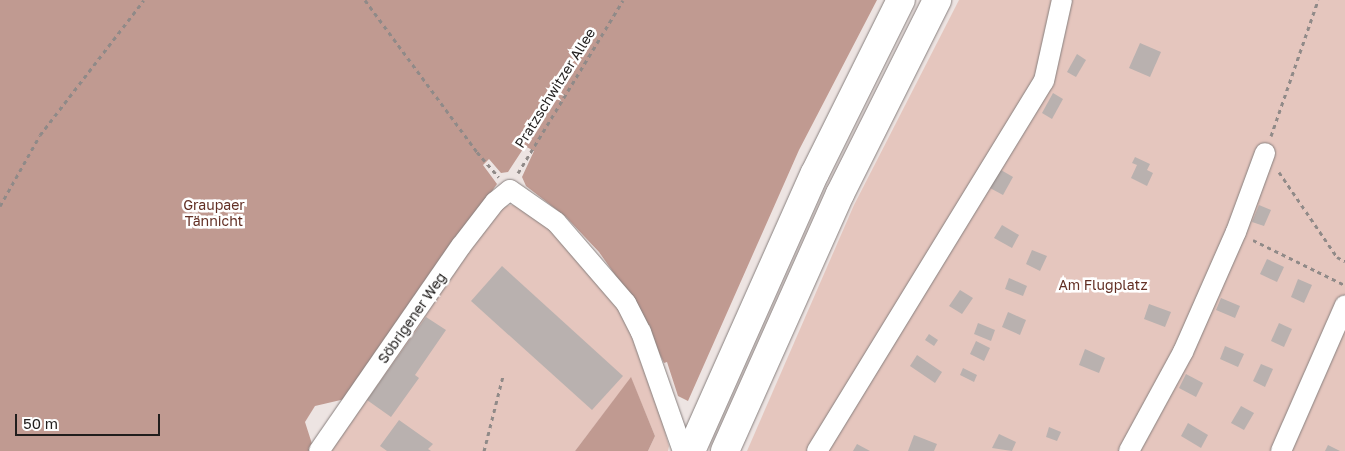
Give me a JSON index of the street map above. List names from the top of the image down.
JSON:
{
  "streets": {
    "street": ["Söbrigener Weg"],
    "path": ["Pratzschwitzer Allee"]
  },
  "crossings": [
    ["Pratzschwitzer Allee", "Söbrigener Weg"]
  ],
  "parks": ["Graupaer Tännicht", "Am Flugplatz"],
  "scale_bar": "50 m"
}
